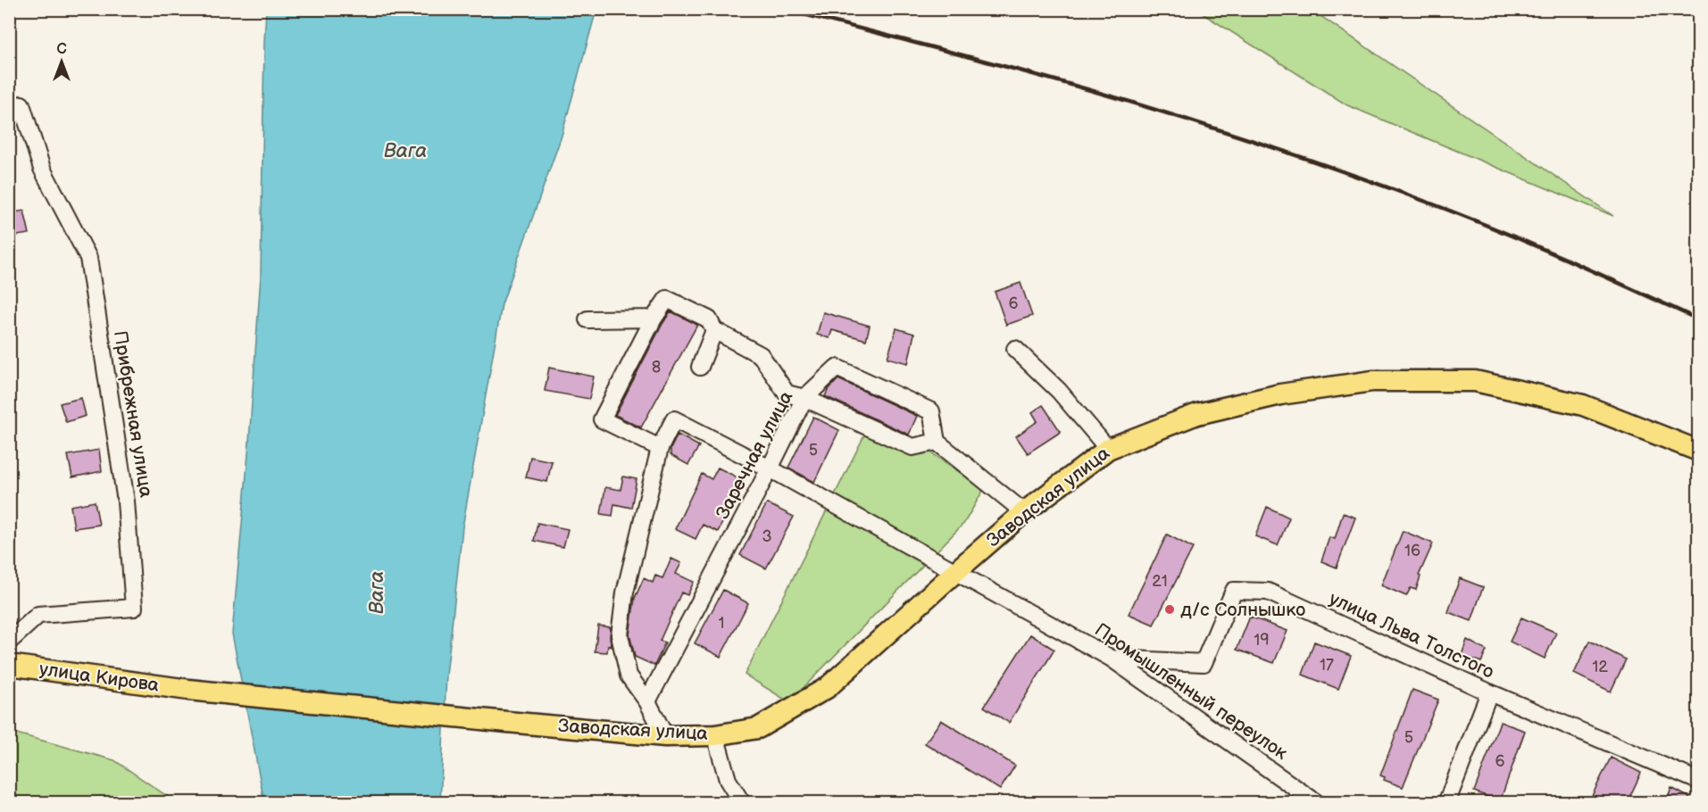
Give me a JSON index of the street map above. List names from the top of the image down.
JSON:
{
  "streets": {
    "main road": ["Заводская улица", "улица Кирова"],
    "street": [
      "Прибрежная улица",
      "Заречная улица",
      "улица Льва Толстого",
      "Промышленный переулок"
    ]
  },
  "crossings": [
    ["Заречная улица", "Промышленный переулок"],
    ["Заводская улица", "улица Кирова"],
    ["Заводская улица", "Промышленный переулок"],
    ["улица Льва Толстого", "Промышленный переулок"]
  ],
  "water": ["Вага"],
  "places": ["д/с Солнышко"],
  "house_numbers": [
    "6",
    "8",
    "5",
    "3",
    "16",
    "21",
    "1",
    "19",
    "17",
    "12",
    "5",
    "6"
  ],
  "north": "top"
}
